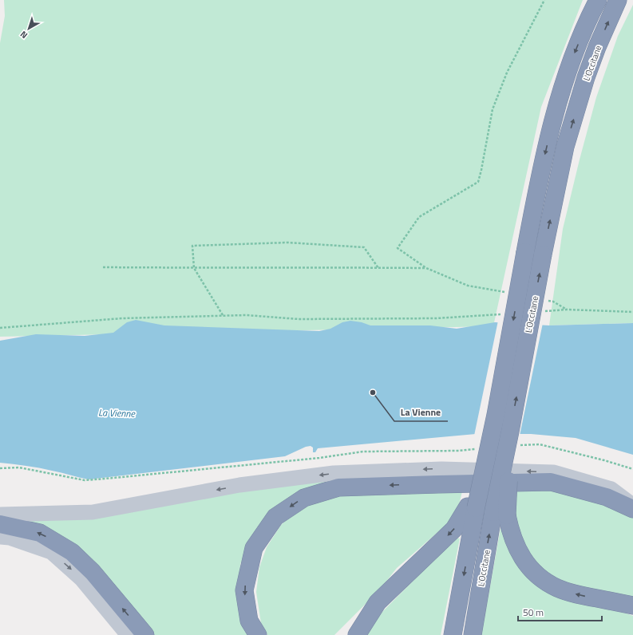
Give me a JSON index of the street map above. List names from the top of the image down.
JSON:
{
  "streets": {
    "highway": ["L'Occitane"]
  },
  "water": ["La Vienne"],
  "places": ["La Vienne"],
  "scale_bar": "50 m",
  "north": "bottom left"
}
